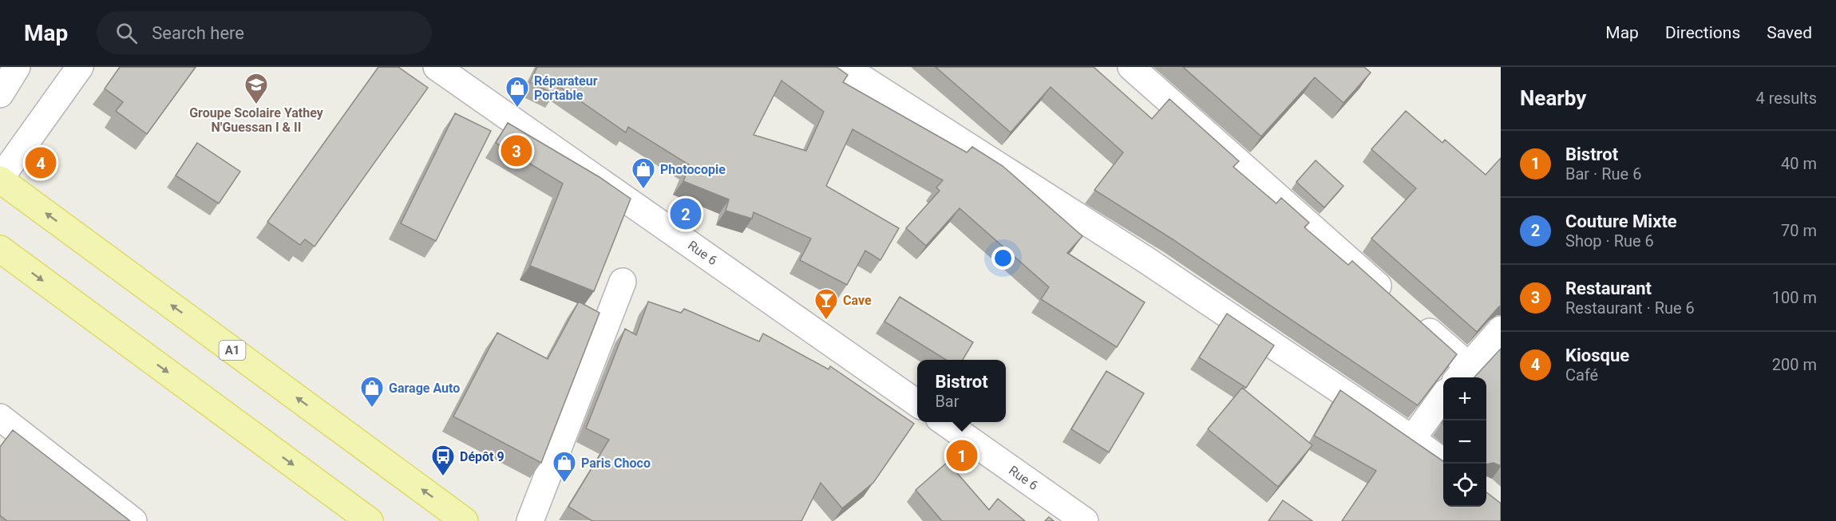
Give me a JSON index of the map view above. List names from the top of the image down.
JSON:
{
  "streets": {
    "main road": ["A1"],
    "street": ["Rue 6"]
  },
  "places": {
    "school or university": ["Groupe Scolaire Yathey N'Guessan I & II"],
    "shop": [
      "Réparateur Portable",
      "Photocopie",
      "Garage Auto",
      "Paris Choco"
    ],
    "bar": ["Cave"],
    "bus stop": ["Dépôt 9"]
  },
  "page": {
    "header": "Map",
    "search": "Search here",
    "nav": ["Map", "Directions", "Saved"],
    "heading": ["Nearby", "4 results"],
    "list": [
      {
        "mark": "1",
        "name": "Bistrot",
        "note": "Bar · Rue 6",
        "value": "40 m"
      },
      {
        "mark": "2",
        "name": "Couture Mixte",
        "note": "Shop · Rue 6",
        "value": "70 m"
      },
      {
        "mark": "3",
        "name": "Restaurant",
        "note": "Restaurant · Rue 6",
        "value": "100 m"
      },
      {
        "mark": "4",
        "name": "Kiosque",
        "note": "Café",
        "value": "200 m"
      }
    ],
    "pins": [
      "3",
      "4",
      "2",
      "1"
    ],
    "popup": ["Bistrot", "Bar"],
    "map_buttons": ["+", "−"]
  }
}
